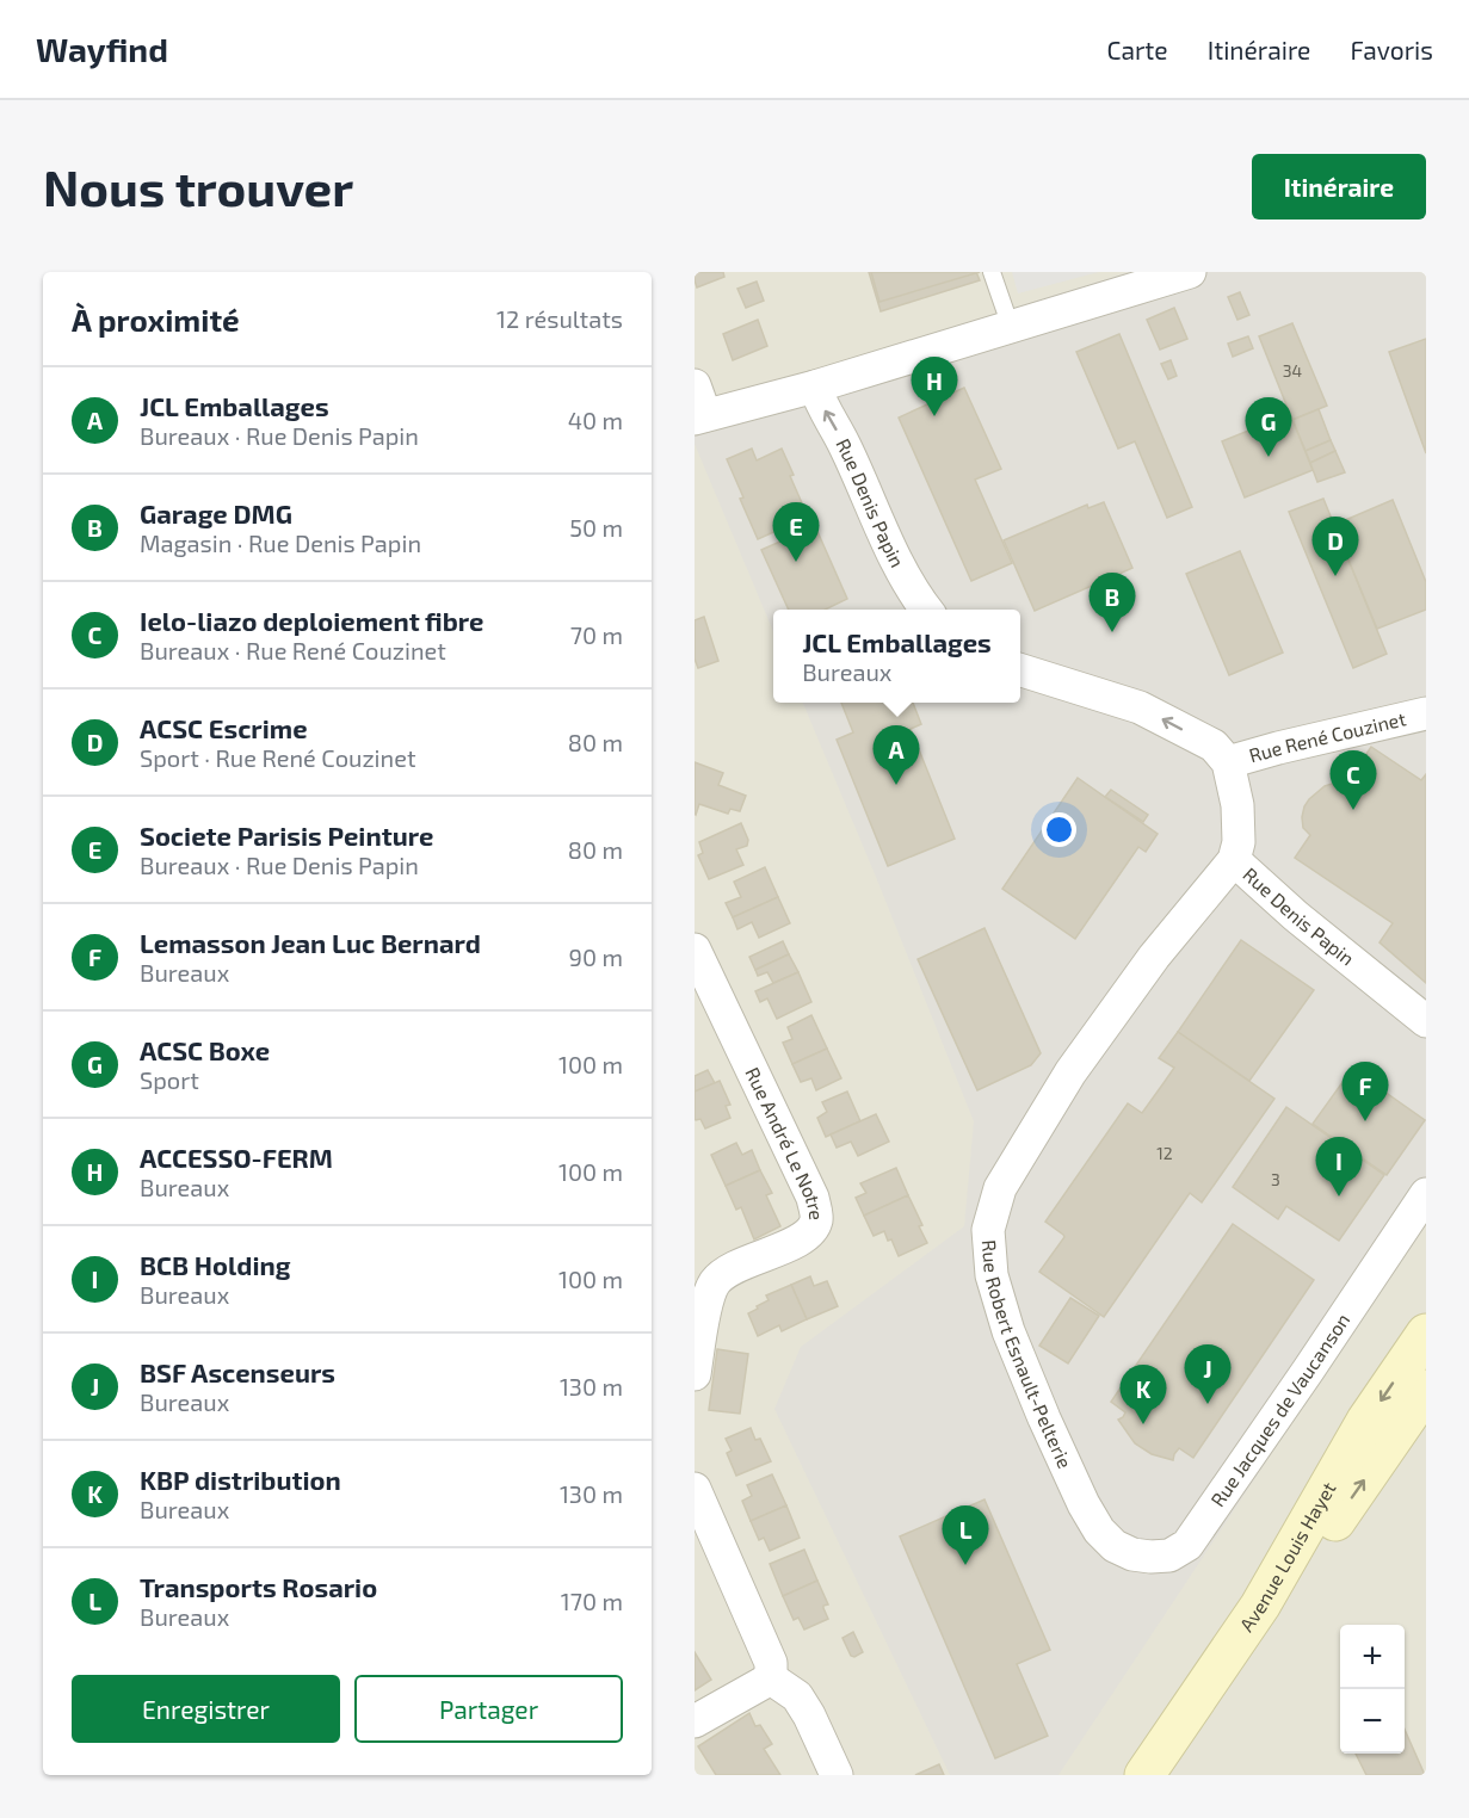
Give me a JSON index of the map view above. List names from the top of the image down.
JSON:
{
  "streets": {
    "main road": ["Avenue Louis Hayet"],
    "street": [
      "Rue Denis Papin",
      "Rue René Couzinet",
      "Rue André Le Notre",
      "Rue Robert Esnault-Pelterie",
      "Rue Jacques de Vaucanson"
    ]
  },
  "crossings": [
    ["Rue Denis Papin", "Rue René Couzinet"],
    ["Rue Denis Papin", "Rue Robert Esnault-Pelterie"],
    ["Rue Robert Esnault-Pelterie", "Rue Jacques de Vaucanson"]
  ],
  "one_way": ["Rue Denis Papin"],
  "house_numbers": ["34", "12", "3"],
  "page": {
    "header": "Wayfind",
    "nav": ["Carte", "Itinéraire", "Favoris"],
    "buttons": [
      "Itinéraire",
      ["Enregistrer", "Partager"]
    ],
    "title": "Nous trouver",
    "heading": ["À proximité", "12 résultats"],
    "pins": [
      "H",
      "G",
      "E",
      "D",
      "B",
      "A",
      "C",
      "F",
      "I",
      "J",
      "K",
      "L"
    ],
    "list": [
      {
        "mark": "A",
        "name": "JCL Emballages",
        "note": "Bureaux · Rue Denis Papin",
        "value": "40 m"
      },
      {
        "mark": "B",
        "name": "Garage DMG",
        "note": "Magasin · Rue Denis Papin",
        "value": "50 m"
      },
      {
        "mark": "C",
        "name": "Ielo-liazo deploiement fibre",
        "note": "Bureaux · Rue René Couzinet",
        "value": "70 m"
      },
      {
        "mark": "D",
        "name": "ACSC Escrime",
        "note": "Sport · Rue René Couzinet",
        "value": "80 m"
      },
      {
        "mark": "E",
        "name": "Societe Parisis Peinture",
        "note": "Bureaux · Rue Denis Papin",
        "value": "80 m"
      },
      {
        "mark": "F",
        "name": "Lemasson Jean Luc Bernard",
        "note": "Bureaux",
        "value": "90 m"
      },
      {
        "mark": "G",
        "name": "ACSC Boxe",
        "note": "Sport",
        "value": "100 m"
      },
      {
        "mark": "H",
        "name": "ACCESSO-FERM",
        "note": "Bureaux",
        "value": "100 m"
      },
      {
        "mark": "I",
        "name": "BCB Holding",
        "note": "Bureaux",
        "value": "100 m"
      },
      {
        "mark": "J",
        "name": "BSF Ascenseurs",
        "note": "Bureaux",
        "value": "130 m"
      },
      {
        "mark": "K",
        "name": "KBP distribution",
        "note": "Bureaux",
        "value": "130 m"
      },
      {
        "mark": "L",
        "name": "Transports Rosario",
        "note": "Bureaux",
        "value": "170 m"
      }
    ],
    "popup": ["JCL Emballages", "Bureaux"],
    "map_buttons": ["+", "−"]
  }
}
